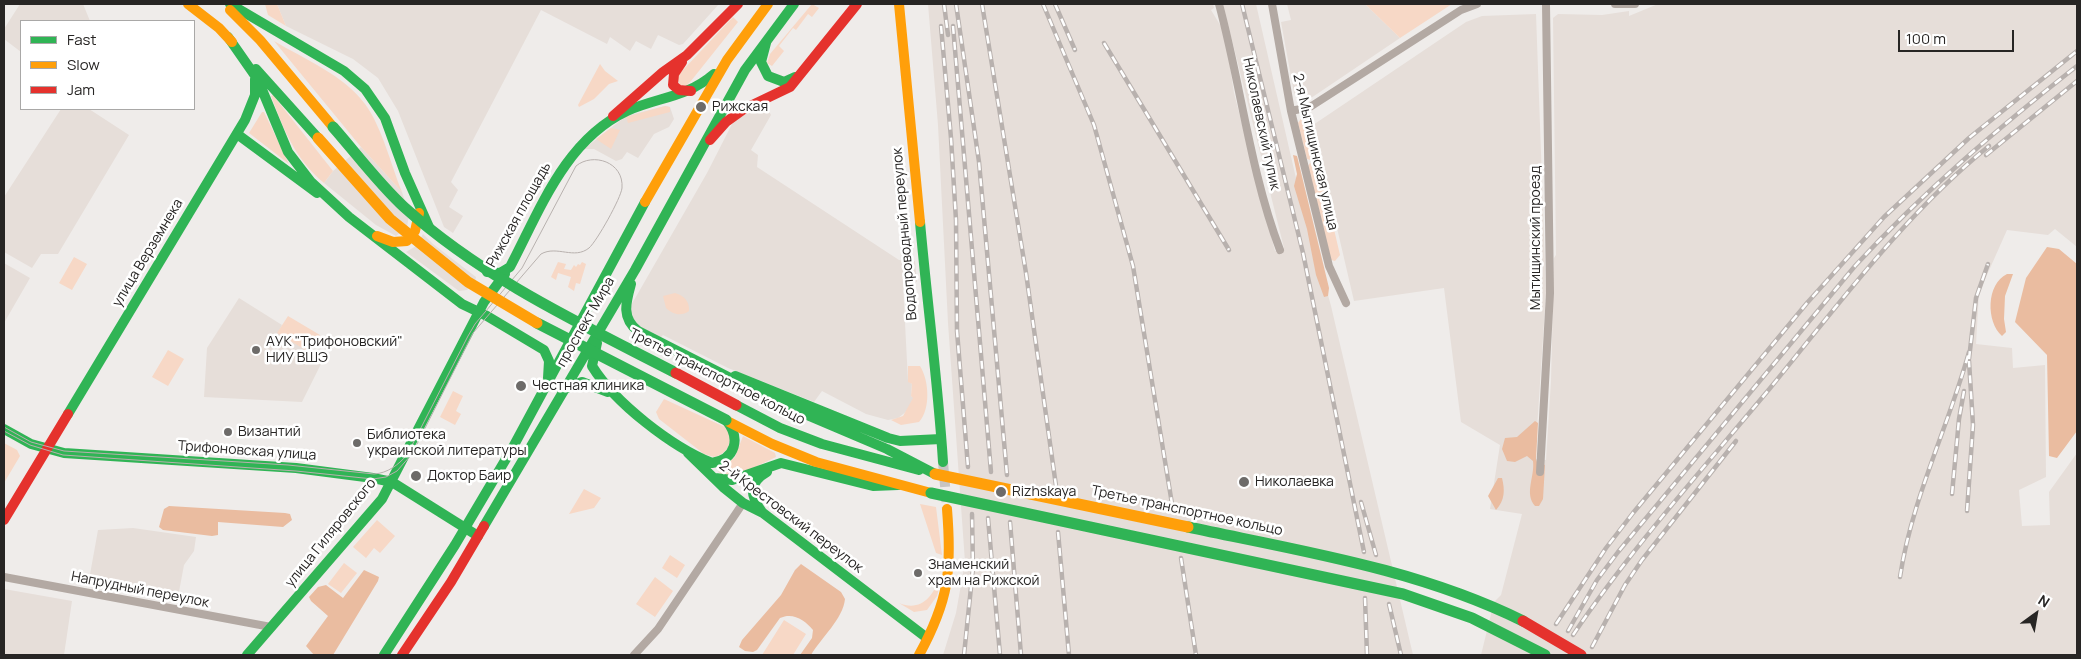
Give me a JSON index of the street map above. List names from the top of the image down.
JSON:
{
  "streets": {
    "main road": [
      "Рижская площадь",
      "Водопроводный переулок",
      "улица Верземнека",
      "проспект Мира",
      "Третье транспортное кольцо",
      "Трифоновская улица",
      "2-й Крестовский переулок",
      "улица Гиляровского"
    ],
    "street": [
      "Николаевский тупик",
      "2-я Мытищинская улица",
      "Мытищинский проезд",
      "Напрудный переулок"
    ]
  },
  "crossings": [
    ["Рижская площадь", "улица Гиляровского"],
    ["улица Верземнека", "Трифоновская улица"],
    ["проспект Мира", "Трифоновская улица"],
    ["проспект Мира", "2-й Крестовский переулок"],
    ["Трифоновская улица", "улица Гиляровского"],
    ["улица Гиляровского", "Напрудный переулок"]
  ],
  "places": [
    "Рижская",
    "АУК \"Трифоновский\" НИУ ВШЭ",
    "Честная клиника",
    "Византий",
    "Библиотека украинской литературы",
    "Доктор Баир",
    "Николаевка",
    "Rizhskaya",
    "Знаменский храм на Рижской"
  ],
  "legend": ["Fast", "Slow", "Jam"],
  "scale_bar": "100 m",
  "north": "top right"
}
